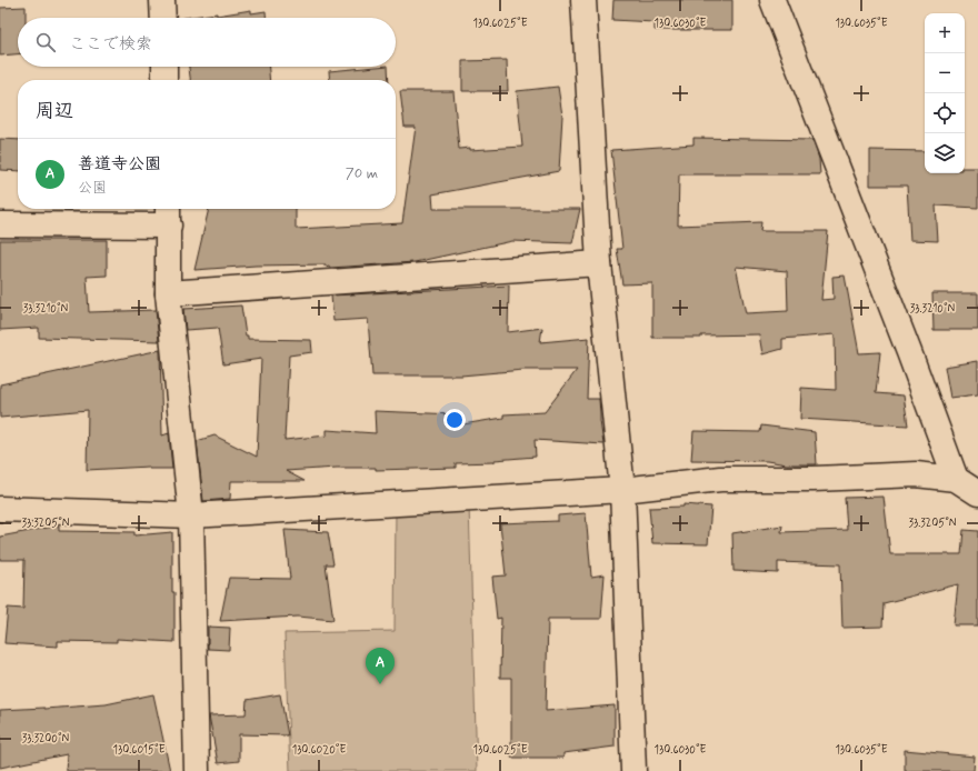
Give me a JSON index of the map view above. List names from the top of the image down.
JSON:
{
  "page": {
    "map_buttons": ["+", "−"],
    "search": "ここで検索",
    "heading": "周辺",
    "list": [
      {
        "mark": "A",
        "name": "善道寺公園",
        "note": "公園",
        "value": "70 m"
      }
    ],
    "pins": "A"
  },
  "coordinates": [
    "130.6025°E",
    "130.6030°E",
    "130.6035°E",
    "33.3210°N",
    "33.3205°N",
    "33.3200°N",
    "130.6015°E",
    "130.6020°E"
  ]
}
